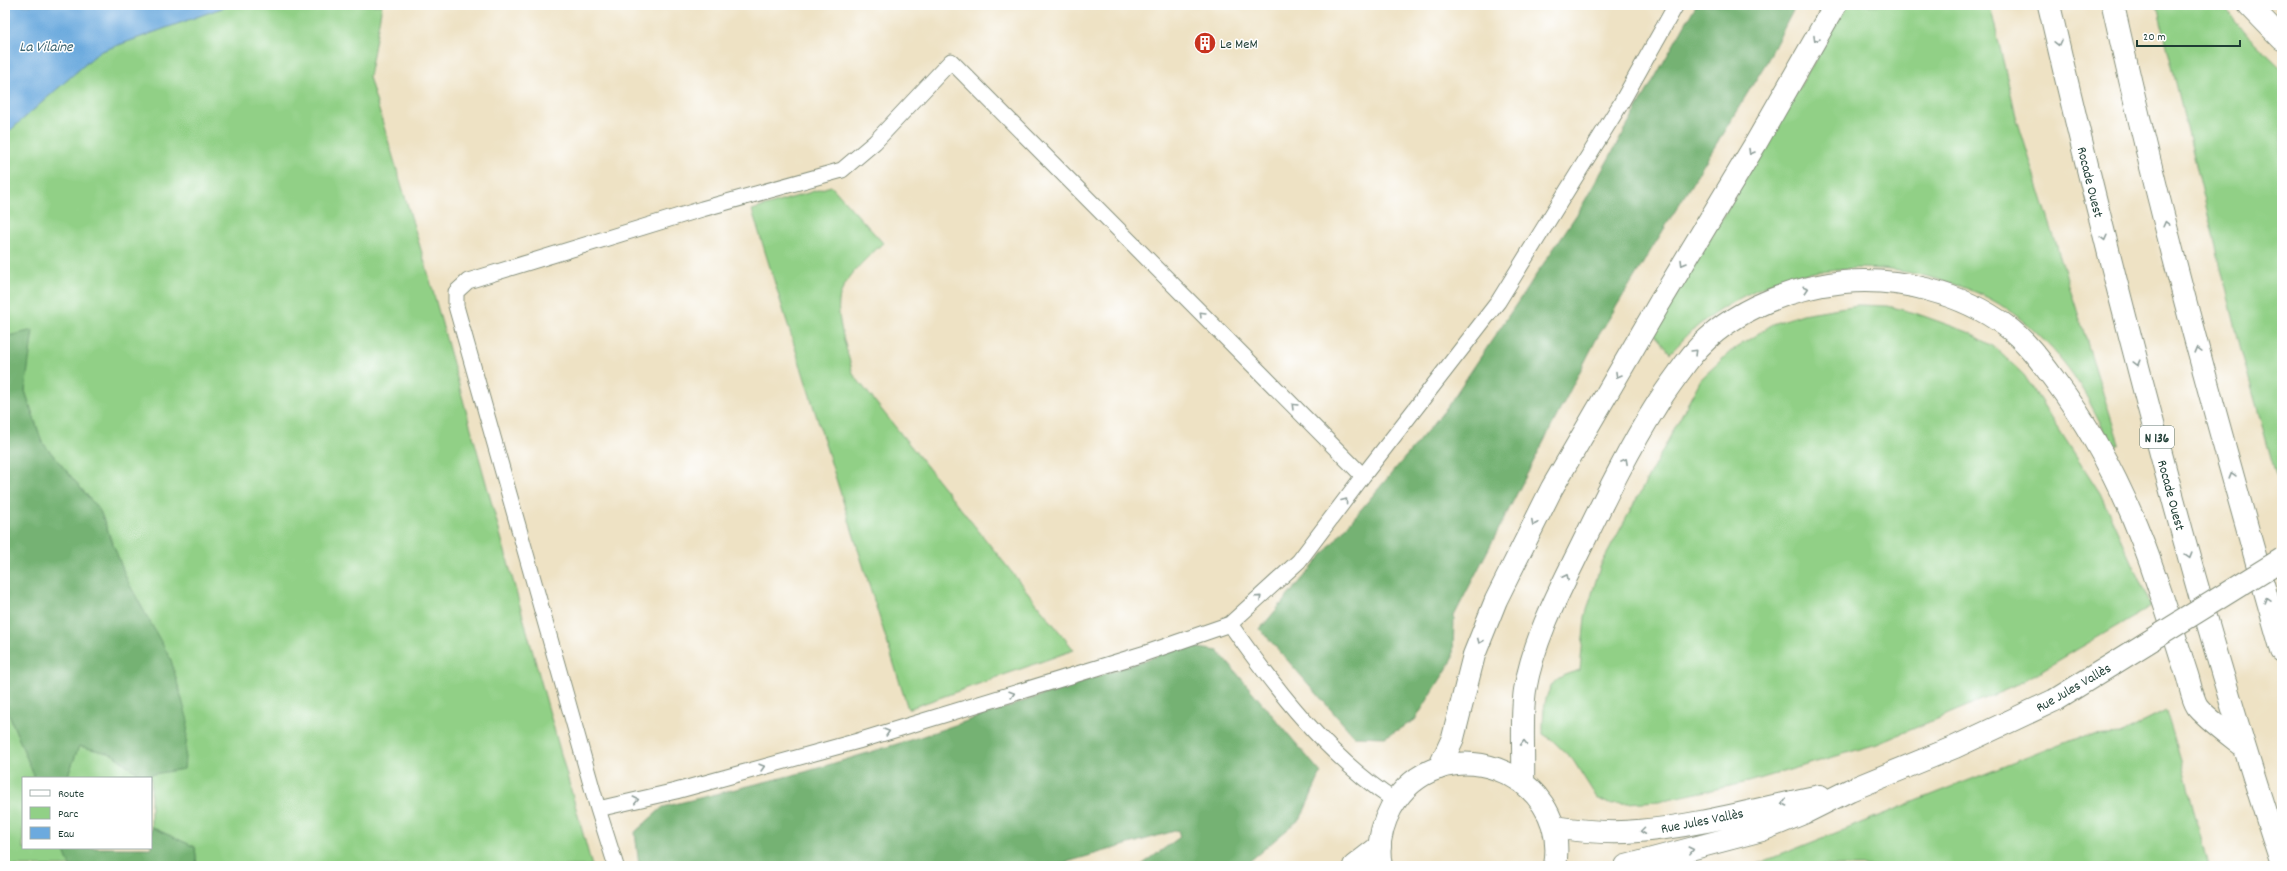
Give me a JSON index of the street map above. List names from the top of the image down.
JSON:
{
  "streets": {
    "main road": ["Rocade Ouest", "N 136", "Rue Jules Vallès"]
  },
  "water": ["La Vilaine"],
  "places": {
    "building": ["Le MeM"]
  },
  "legend": ["Route", "Parc", "Eau"],
  "scale_bar": "20 m"
}
